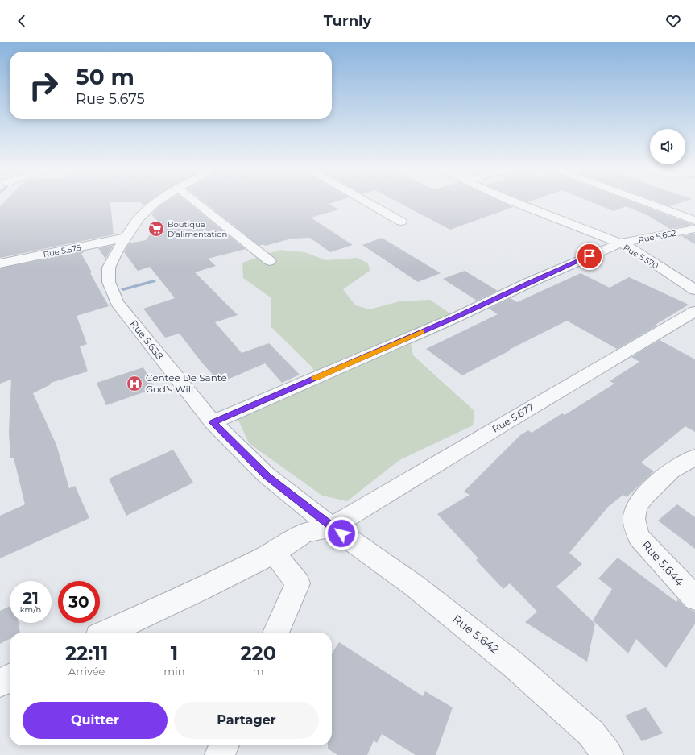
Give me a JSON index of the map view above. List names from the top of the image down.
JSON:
{
  "streets": {
    "street": [
      "Rue 5.652",
      "Rue 5.575",
      "Rue 5.570",
      "Rue 5.638",
      "Rue 5.677",
      "Rue 5.644",
      "Rue 5.642"
    ]
  },
  "crossings": [
    ["Rue 5.652", "Rue 5.570"],
    ["Rue 5.652", "Rue 5.638"],
    ["Rue 5.575", "Rue 5.638"],
    ["Rue 5.638", "Rue 5.677"],
    ["Rue 5.638", "Rue 5.642"],
    ["Rue 5.677", "Rue 5.642"]
  ],
  "places": {
    "supermarket": ["Boutique D'alimentation"],
    "hospital": ["Centee De Santé God's Will"]
  },
  "page": {
    "header": "Turnly",
    "turn": ["50 m", "Rue 5.675"],
    "speed": "21 km/h",
    "limit": "30",
    "eta": [
      "22:11",
      "Arrivée",
      "1",
      "min",
      "220",
      "m"
    ],
    "buttons": ["Quitter", "Partager"]
  }
}
